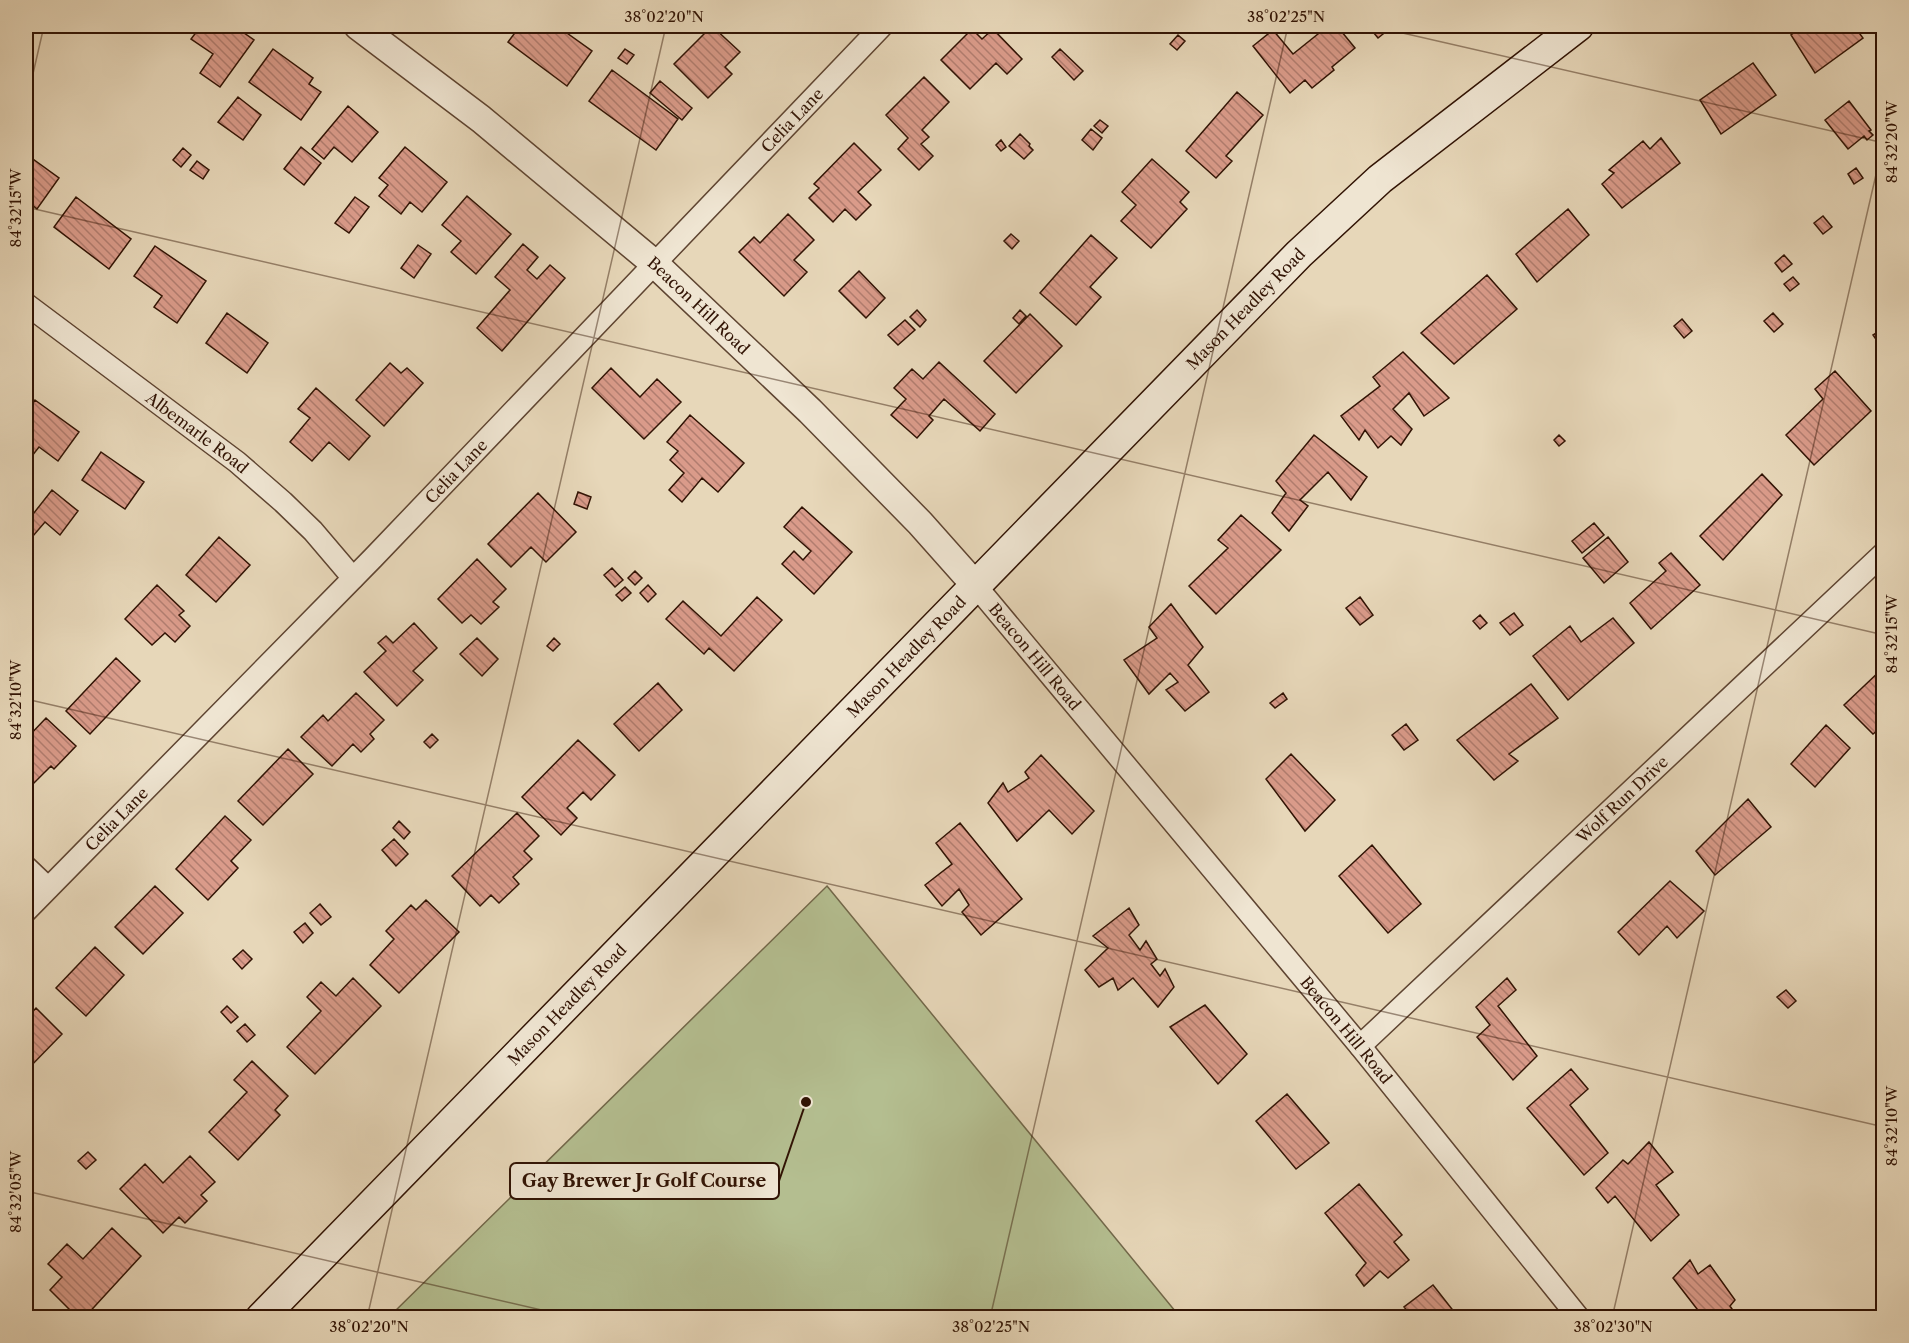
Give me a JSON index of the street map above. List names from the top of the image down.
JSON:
{
  "streets": {
    "main road": ["Mason Headley Road"],
    "street": [
      "Celia Lane",
      "Beacon Hill Road",
      "Albemarle Road",
      "Wolf Run Drive"
    ]
  },
  "crossings": [
    ["Celia Lane", "Beacon Hill Road"],
    ["Celia Lane", "Albemarle Road"],
    ["Beacon Hill Road", "Mason Headley Road"],
    ["Beacon Hill Road", "Wolf Run Drive"]
  ],
  "places": ["Gay Brewer Jr Golf Course"],
  "coordinates": [
    "38°02'20\"N",
    "38°02'25\"N",
    "84°32'20\"W",
    "84°32'15\"W",
    "84°32'10\"W",
    "84°32'05\"W",
    "38°02'30\"N"
  ]
}
